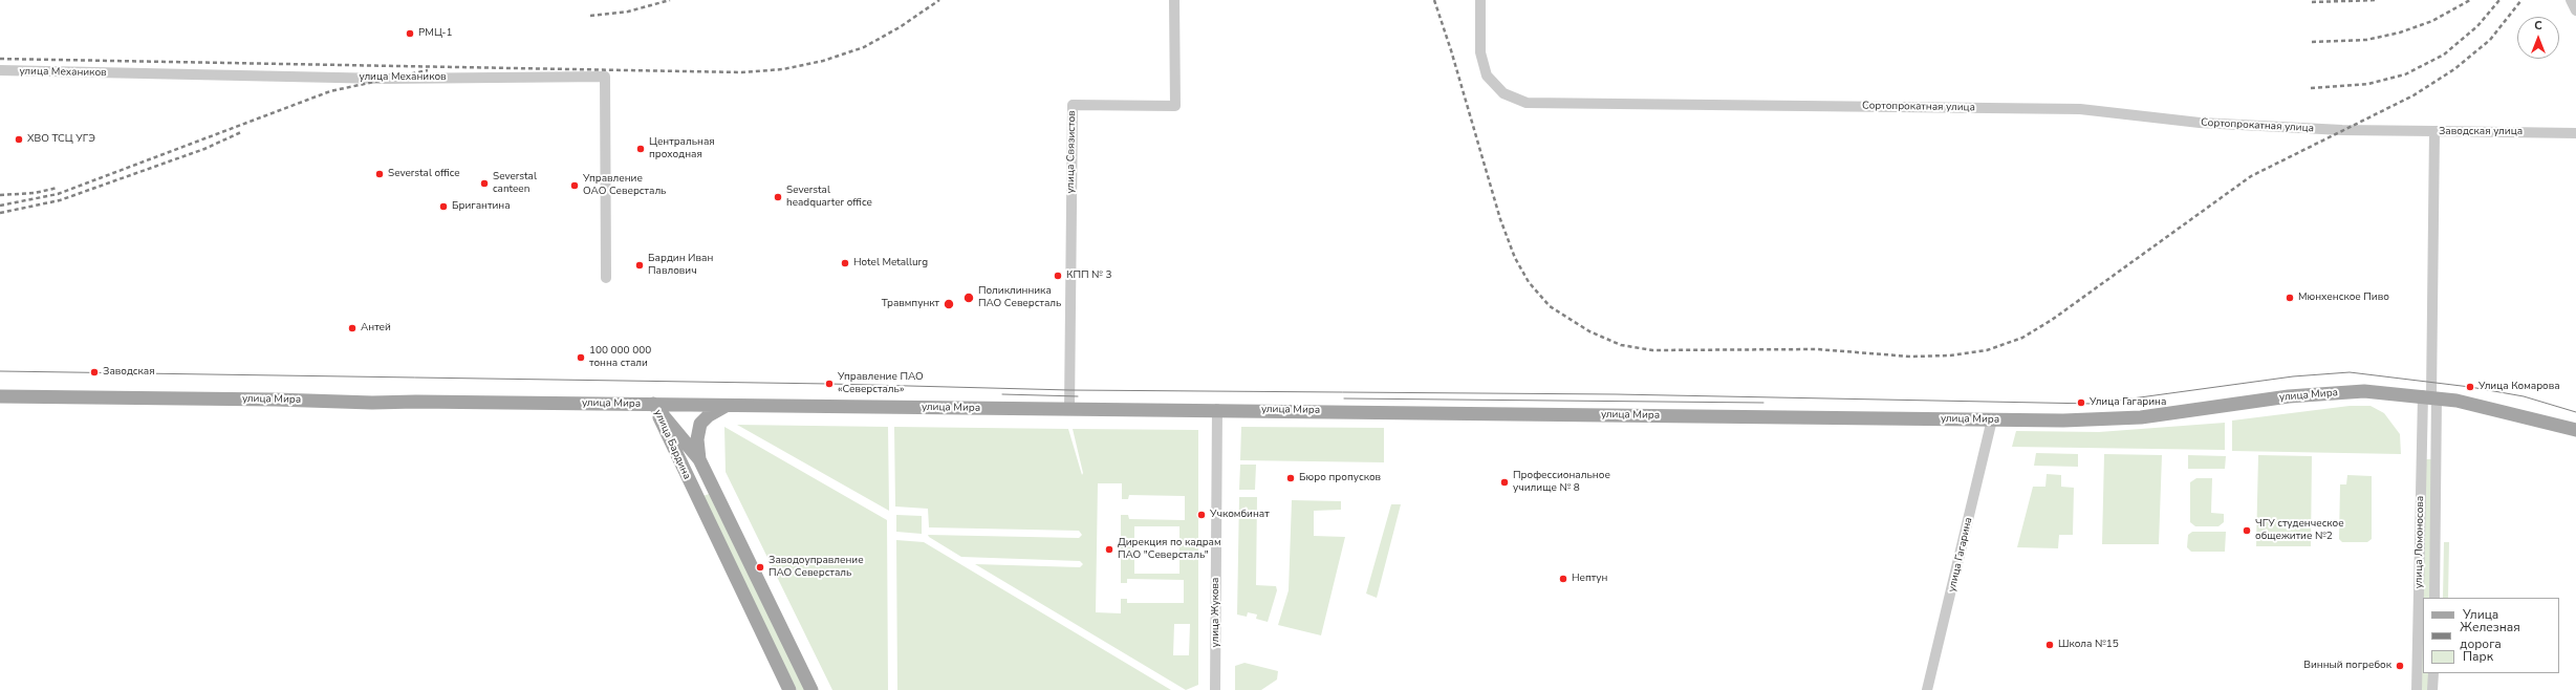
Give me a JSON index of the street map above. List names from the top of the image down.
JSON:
{
  "streets": {
    "main road": ["улица Мира", "улица Бардина"],
    "street": [
      "улица Механиков",
      "Сортопрокатная улица",
      "Заводская улица",
      "улица Связистов",
      "улица Ломоносова",
      "улица Гагарина",
      "улица Жукова"
    ]
  },
  "crossings": [
    ["Сортопрокатная улица", "Заводская улица"],
    ["Заводская улица", "улица Мира"],
    ["Заводская улица", "улица Ломоносова"],
    ["улица Связистов", "улица Мира"],
    ["улица Мира", "улица Бардина"],
    ["улица Мира", "улица Ломоносова"],
    ["улица Мира", "улица Гагарина"],
    ["улица Мира", "улица Жукова"]
  ],
  "places": [
    "РМЦ-1",
    "ХВО ТСЦ УГЭ",
    "Центральная проходная",
    "Severstal office",
    "Severstal canteen",
    "Управление OAO Северсталь",
    "Severstal headquarter office",
    "Бригантина",
    "Hotel Metallurg",
    "Бардин Иван Павлович",
    "КПП № 3",
    "Поликлинника ПАО Северсталь",
    "Мюнхенское Пиво",
    "Травмпункт",
    "Антей",
    "100 000 000 тонна стали",
    "Заводская",
    "Управление ПАО «Северсталь»",
    "Улица Комарова",
    "Улица Гагарина",
    "Бюро пропусков",
    "Профессиональное училище № 8",
    "Учкомбинат",
    "ЧГУ студенческое общежитие №2",
    "Дирекция по кадрам ПАО \"Северсталь\"",
    "Заводоуправление ПАО Северсталь",
    "Нептун",
    "Школа №15",
    "Винный погребок"
  ],
  "legend": ["Улица", "Железная дорога", "Парк"],
  "north": "top"
}
